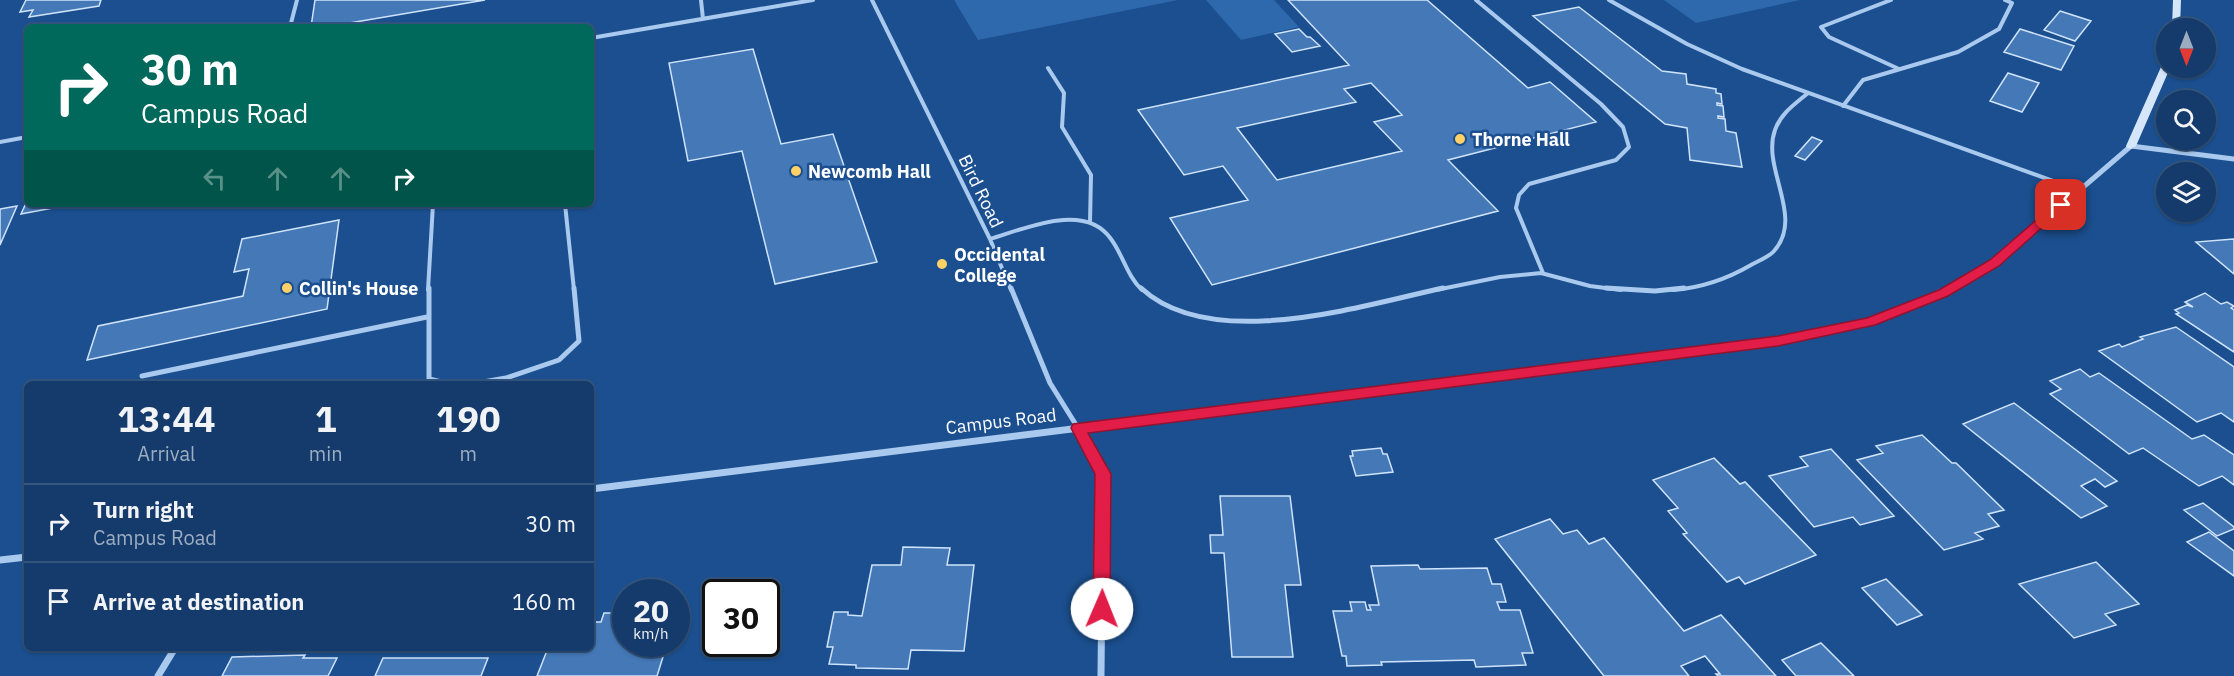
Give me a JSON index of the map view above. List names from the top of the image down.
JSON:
{
  "streets": {
    "street": ["Campus Road"],
    "lane": ["Bird Road"]
  },
  "crossings": [
    ["Bird Road", "Campus Road"]
  ],
  "places": [
    "Thorne Hall",
    "Newcomb Hall",
    "Occidental College",
    "Collin's House"
  ],
  "north": "bottom",
  "page": {
    "turn": ["30 m", "Campus Road"],
    "eta": [
      "13:44",
      "Arrival",
      "1",
      "min",
      "190",
      "m"
    ],
    "list": [
      {
        "name": "Turn right",
        "note": "Campus Road",
        "value": "30 m"
      },
      {
        "name": "Arrive at destination",
        "value": "160 m"
      }
    ],
    "speed": "20 km/h",
    "limit": "30"
  }
}
